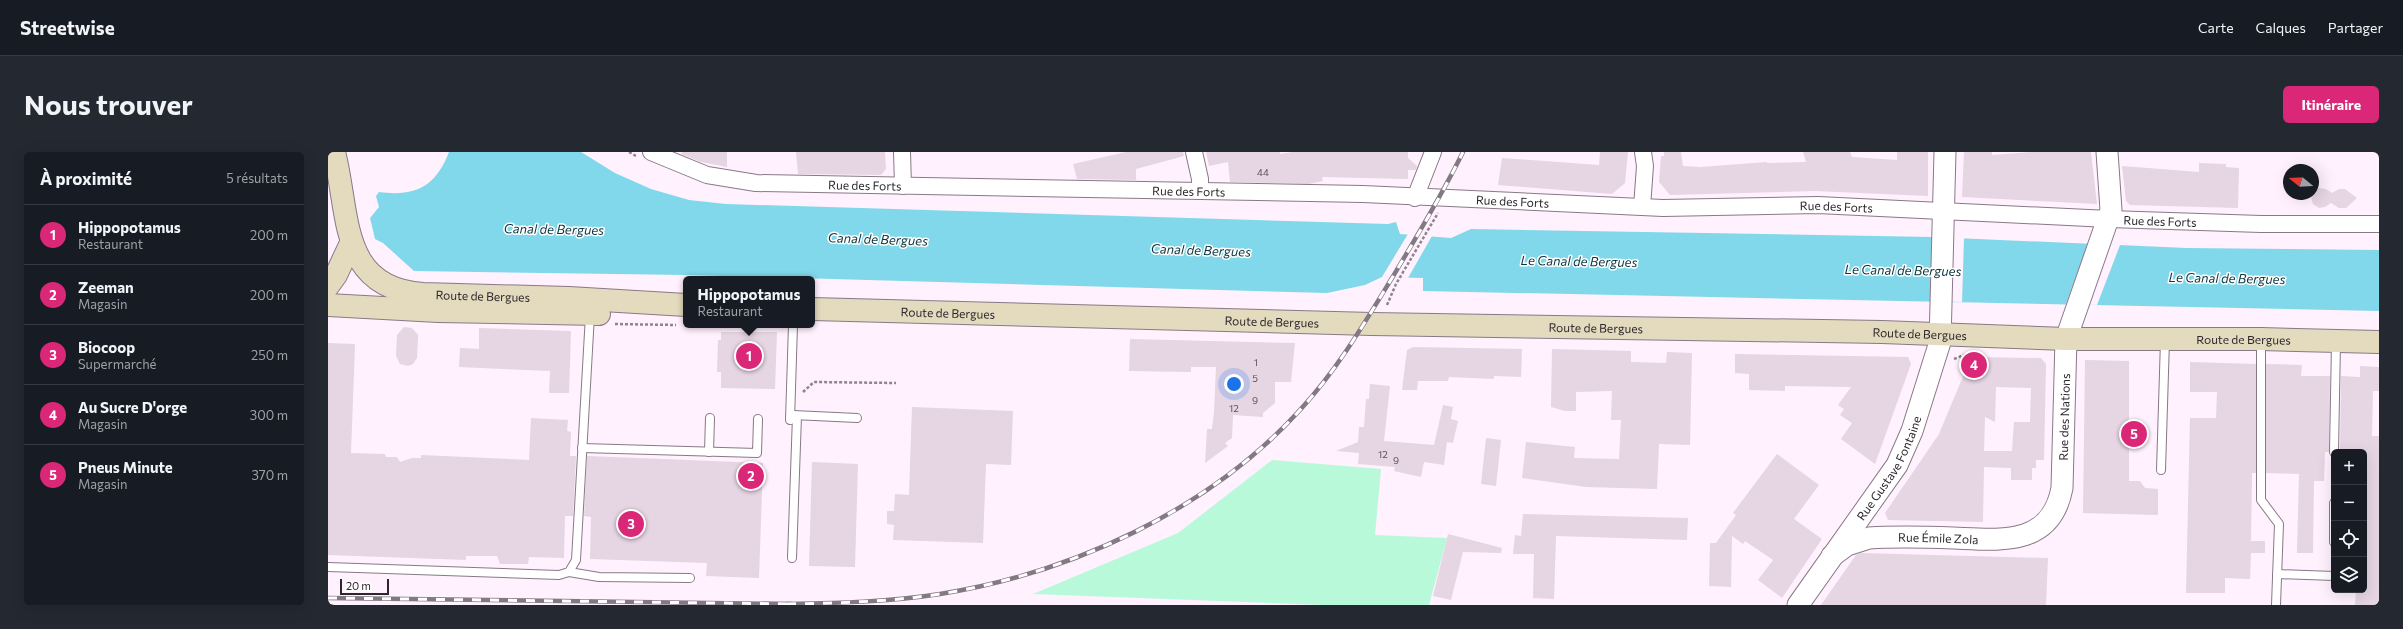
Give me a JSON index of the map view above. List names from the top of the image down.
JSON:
{
  "streets": {
    "main road": ["Route de Bergues"],
    "street": [
      "Rue des Forts",
      "Rue des Nations",
      "Rue Gustave Fontaine",
      "Rue Émile Zola"
    ]
  },
  "crossings": [
    ["Rue des Forts", "Rue des Nations"],
    ["Rue des Forts", "Rue Gustave Fontaine"],
    ["Route de Bergues", "Rue des Nations"],
    ["Route de Bergues", "Rue Gustave Fontaine"],
    ["Rue des Nations", "Rue Émile Zola"],
    ["Rue Gustave Fontaine", "Rue Émile Zola"]
  ],
  "water": ["Canal de Bergues", "Le Canal de Bergues"],
  "house_numbers": [
    "44",
    "1",
    "5",
    "9",
    "12",
    "12",
    "9"
  ],
  "scale_bar": "20 m",
  "north": "left",
  "page": {
    "header": "Streetwise",
    "nav": ["Carte", "Calques", "Partager"],
    "buttons": "Itinéraire",
    "title": "Nous trouver",
    "heading": ["À proximité", "5 résultats"],
    "list": [
      {
        "mark": "1",
        "name": "Hippopotamus",
        "note": "Restaurant",
        "value": "200 m"
      },
      {
        "mark": "2",
        "name": "Zeeman",
        "note": "Magasin",
        "value": "200 m"
      },
      {
        "mark": "3",
        "name": "Biocoop",
        "note": "Supermarché",
        "value": "250 m"
      },
      {
        "mark": "4",
        "name": "Au Sucre D'orge",
        "note": "Magasin",
        "value": "300 m"
      },
      {
        "mark": "5",
        "name": "Pneus Minute",
        "note": "Magasin",
        "value": "370 m"
      }
    ],
    "popup": ["Hippopotamus", "Restaurant"],
    "pins": [
      "1",
      "4",
      "5",
      "2",
      "3"
    ],
    "map_buttons": ["+", "−"],
    "scale": "20 m"
  }
}
